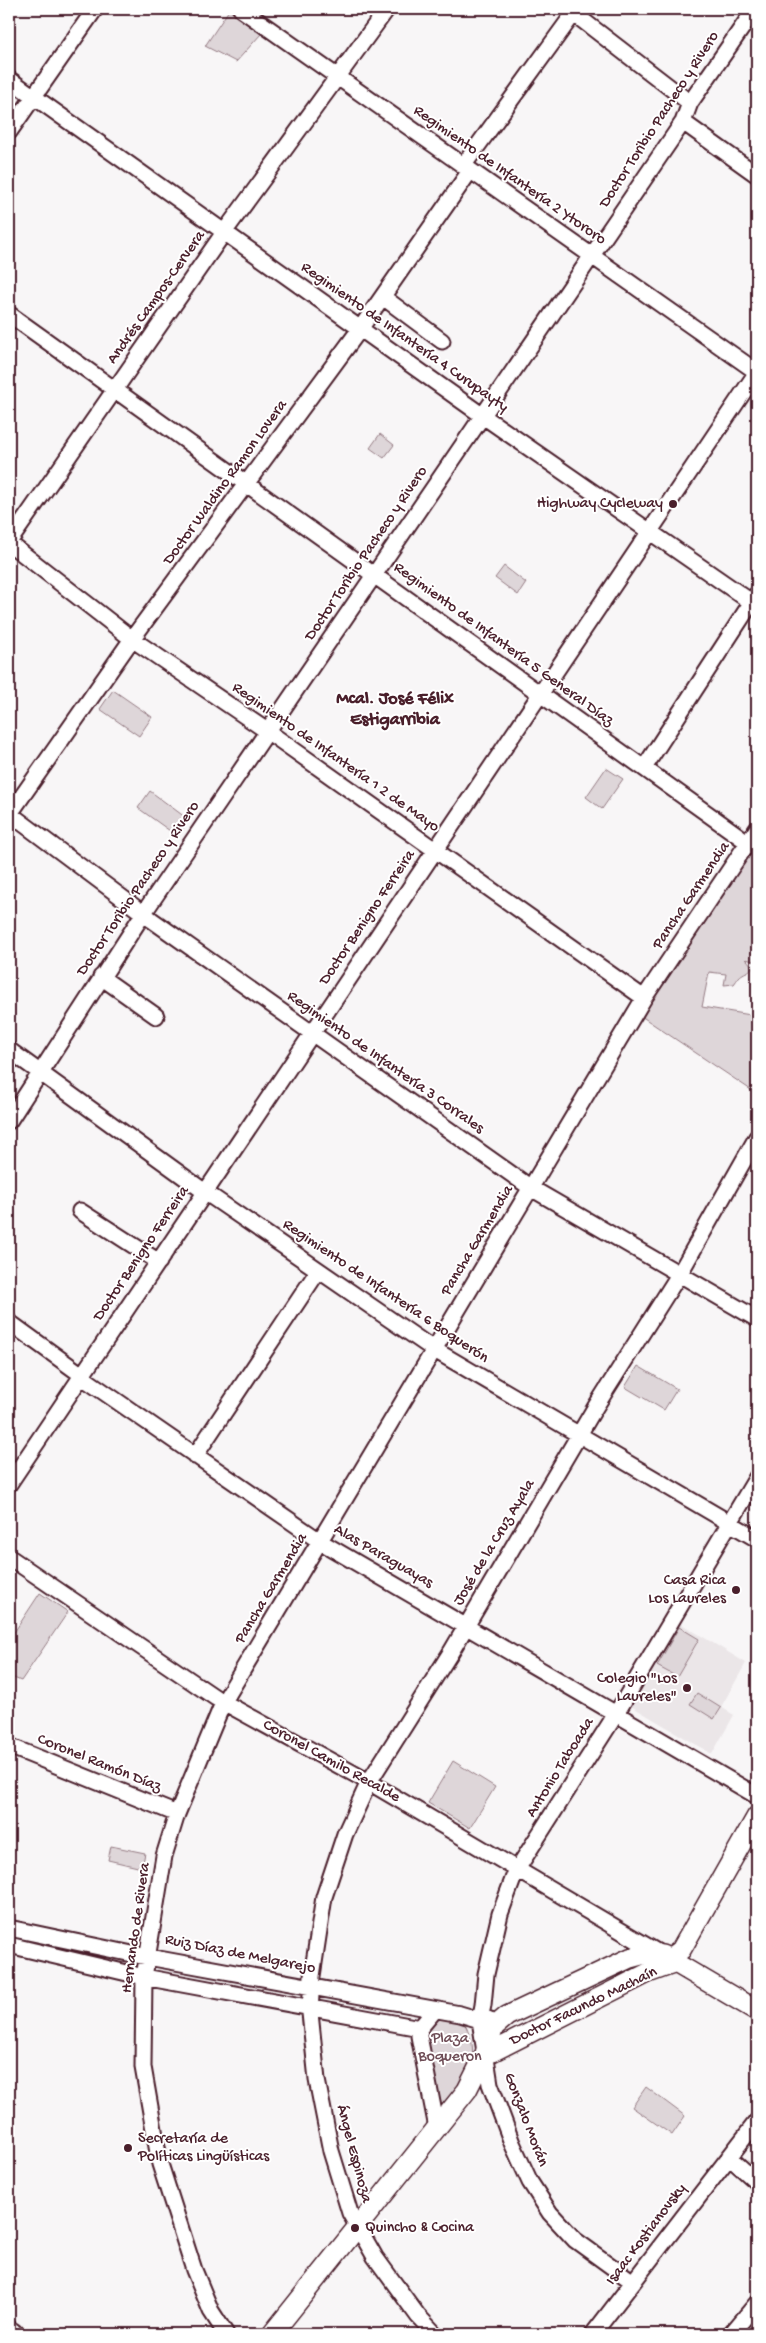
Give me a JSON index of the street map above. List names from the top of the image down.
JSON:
{
  "streets": {
    "main road": ["Coronel Camilo Recalde", "Doctor Facundo Machaín"],
    "street": [
      "Doctor Toribio Pacheco y Rivero",
      "Regimiento de Infantería 2 Ytororo",
      "Andrés Campos-Cervera",
      "Regimiento de Infantería 4 Curupayty",
      "Doctor Waldino Ramon Lovera",
      "Regimiento de Infantería 5 General Díaz",
      "Regimiento de Infantería 1 2 de Mayo",
      "Pancha Garmendia",
      "Doctor Benigno Ferreira",
      "Regimiento de Infantería 3 Corrales",
      "Regimiento de Infantería 6 Boquerón",
      "José de la Cruz Ayala",
      "Alas Paraguayas",
      "Coronel Ramón Díaz",
      "Antonio Taboada",
      "Hernando de Rivera",
      "Ruiz Díaz de Melgarejo",
      "Gonzalo Morán",
      "Ángel Espinoza",
      "Isaac Kostianovsky"
    ]
  },
  "crossings": [
    ["Doctor Toribio Pacheco y Rivero", "Regimiento de Infantería 2 Ytororo"],
    ["Doctor Toribio Pacheco y Rivero", "Regimiento de Infantería 4 Curupayty"],
    ["Doctor Toribio Pacheco y Rivero", "Regimiento de Infantería 5 General Díaz"],
    ["Doctor Toribio Pacheco y Rivero", "Regimiento de Infantería 1 2 de Mayo"],
    ["Doctor Toribio Pacheco y Rivero", "Regimiento de Infantería 3 Corrales"],
    ["Doctor Toribio Pacheco y Rivero", "Regimiento de Infantería 6 Boquerón"],
    ["Regimiento de Infantería 2 Ytororo", "Andrés Campos-Cervera"],
    ["Regimiento de Infantería 2 Ytororo", "Doctor Waldino Ramon Lovera"],
    ["Regimiento de Infantería 2 Ytororo", "Doctor Benigno Ferreira"],
    ["Andrés Campos-Cervera", "Regimiento de Infantería 4 Curupayty"],
    ["Andrés Campos-Cervera", "Regimiento de Infantería 5 General Díaz"],
    ["Andrés Campos-Cervera", "Regimiento de Infantería 1 2 de Mayo"],
    ["Regimiento de Infantería 4 Curupayty", "Doctor Waldino Ramon Lovera"],
    ["Regimiento de Infantería 4 Curupayty", "Doctor Benigno Ferreira"],
    ["Doctor Waldino Ramon Lovera", "Regimiento de Infantería 5 General Díaz"],
    ["Doctor Waldino Ramon Lovera", "Regimiento de Infantería 1 2 de Mayo"],
    ["Doctor Waldino Ramon Lovera", "Regimiento de Infantería 3 Corrales"],
    ["Regimiento de Infantería 5 General Díaz", "Pancha Garmendia"],
    ["Regimiento de Infantería 5 General Díaz", "Doctor Benigno Ferreira"],
    ["Regimiento de Infantería 1 2 de Mayo", "Pancha Garmendia"],
    ["Regimiento de Infantería 1 2 de Mayo", "Doctor Benigno Ferreira"],
    ["Pancha Garmendia", "Regimiento de Infantería 3 Corrales"],
    ["Pancha Garmendia", "Regimiento de Infantería 6 Boquerón"],
    ["Pancha Garmendia", "Alas Paraguayas"],
    ["Pancha Garmendia", "Coronel Camilo Recalde"],
    ["Pancha Garmendia", "Hernando de Rivera"],
    ["Doctor Benigno Ferreira", "Regimiento de Infantería 3 Corrales"],
    ["Doctor Benigno Ferreira", "Regimiento de Infantería 6 Boquerón"],
    ["Doctor Benigno Ferreira", "Alas Paraguayas"],
    ["Regimiento de Infantería 3 Corrales", "José de la Cruz Ayala"],
    ["Regimiento de Infantería 6 Boquerón", "José de la Cruz Ayala"],
    ["Regimiento de Infantería 6 Boquerón", "Antonio Taboada"],
    ["José de la Cruz Ayala", "Alas Paraguayas"],
    ["José de la Cruz Ayala", "Coronel Camilo Recalde"],
    ["José de la Cruz Ayala", "Ruiz Díaz de Melgarejo"],
    ["José de la Cruz Ayala", "Ángel Espinoza"],
    ["Alas Paraguayas", "Antonio Taboada"],
    ["Coronel Camilo Recalde", "Antonio Taboada"],
    ["Coronel Camilo Recalde", "Hernando de Rivera"],
    ["Coronel Camilo Recalde", "Doctor Facundo Machaín"],
    ["Coronel Camilo Recalde", "Gonzalo Morán"],
    ["Coronel Ramón Díaz", "Hernando de Rivera"],
    ["Antonio Taboada", "Gonzalo Morán"],
    ["Hernando de Rivera", "Ruiz Díaz de Melgarejo"],
    ["Ruiz Díaz de Melgarejo", "Doctor Facundo Machaín"],
    ["Ruiz Díaz de Melgarejo", "Gonzalo Morán"],
    ["Ruiz Díaz de Melgarejo", "Ángel Espinoza"],
    ["Doctor Facundo Machaín", "Gonzalo Morán"],
    ["Doctor Facundo Machaín", "Ángel Espinoza"],
    ["Gonzalo Morán", "Isaac Kostianovsky"]
  ],
  "districts": ["Mcal. José Félix Estigarribia"],
  "parks": ["Plaza Boqueron"],
  "places": [
    "Highway Cycleway",
    "Casa Rica Los Laureles",
    "Colegio \"Los Laureles\"",
    "Secretaría de Políticas Lingüísticas",
    "Quincho & Cocina"
  ]
}
